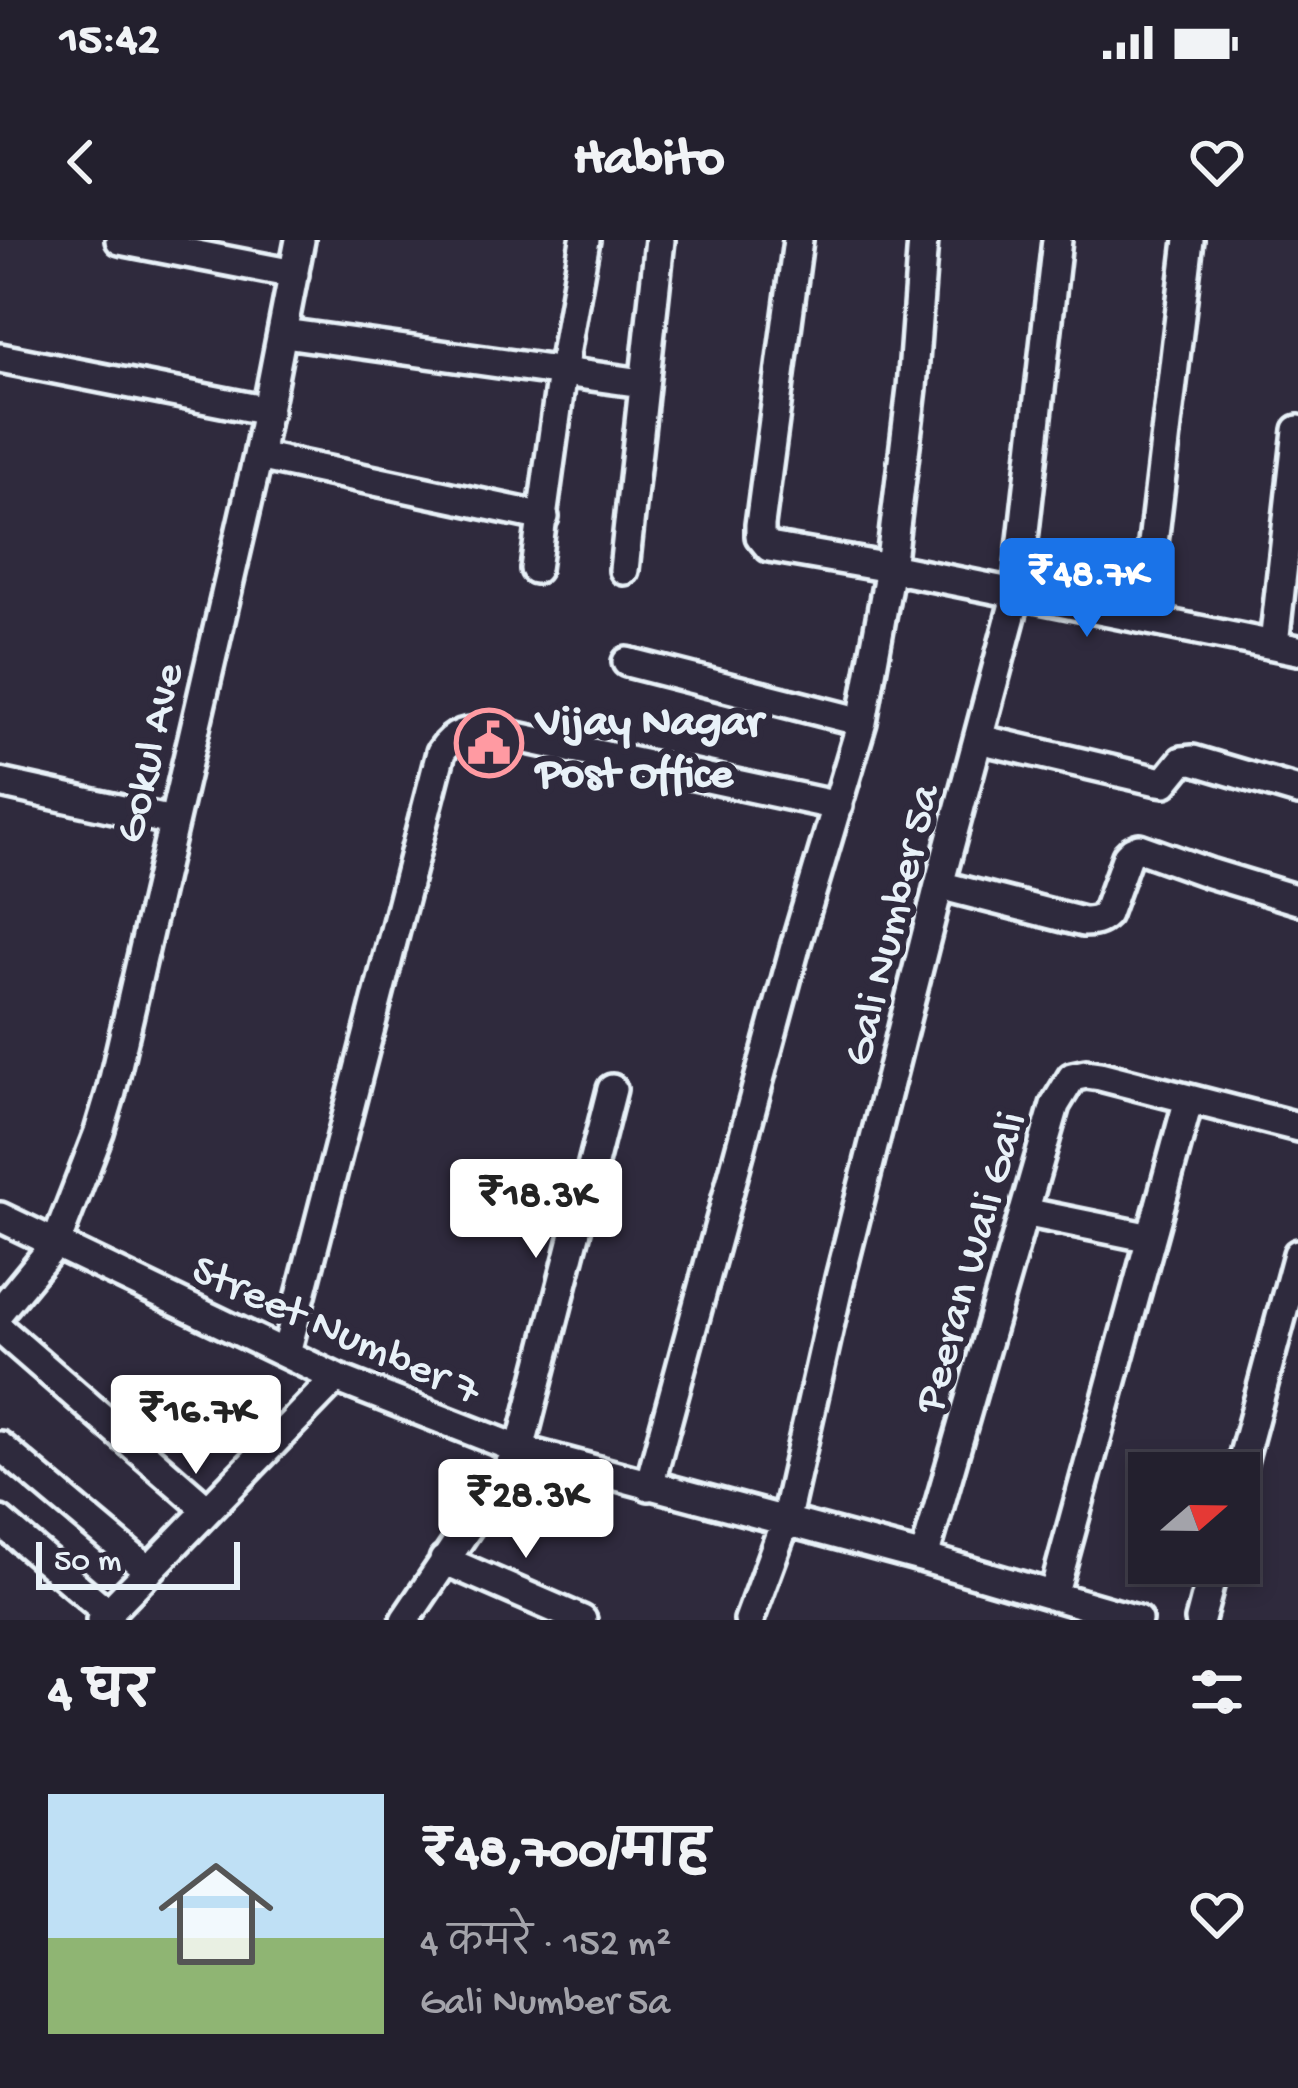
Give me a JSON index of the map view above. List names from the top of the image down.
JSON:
{
  "streets": {
    "street": [
      "Gokul Ave",
      "Gali Number 5a",
      "Peeran Wali Gali",
      "Street Number 7"
    ]
  },
  "crossings": [
    ["Gokul Ave", "Street Number 7"],
    ["Gali Number 5a", "Street Number 7"],
    ["Peeran Wali Gali", "Street Number 7"]
  ],
  "places": {
    "public building": ["Vijay Nagar Post Office"]
  },
  "scale_bar": "50 m",
  "north": "right",
  "page": {
    "status": "15:42",
    "header": "Habito",
    "price": [
      "₹48.7K",
      "₹18.3K",
      "₹16.7K",
      "₹28.3K"
    ],
    "scale": "50 m",
    "heading": "4 घर",
    "list": [
      {
        "name": "₹48,700/माह",
        "note": "4 कमरे · 152 m² · Gali Number 5a"
      }
    ]
  }
}
